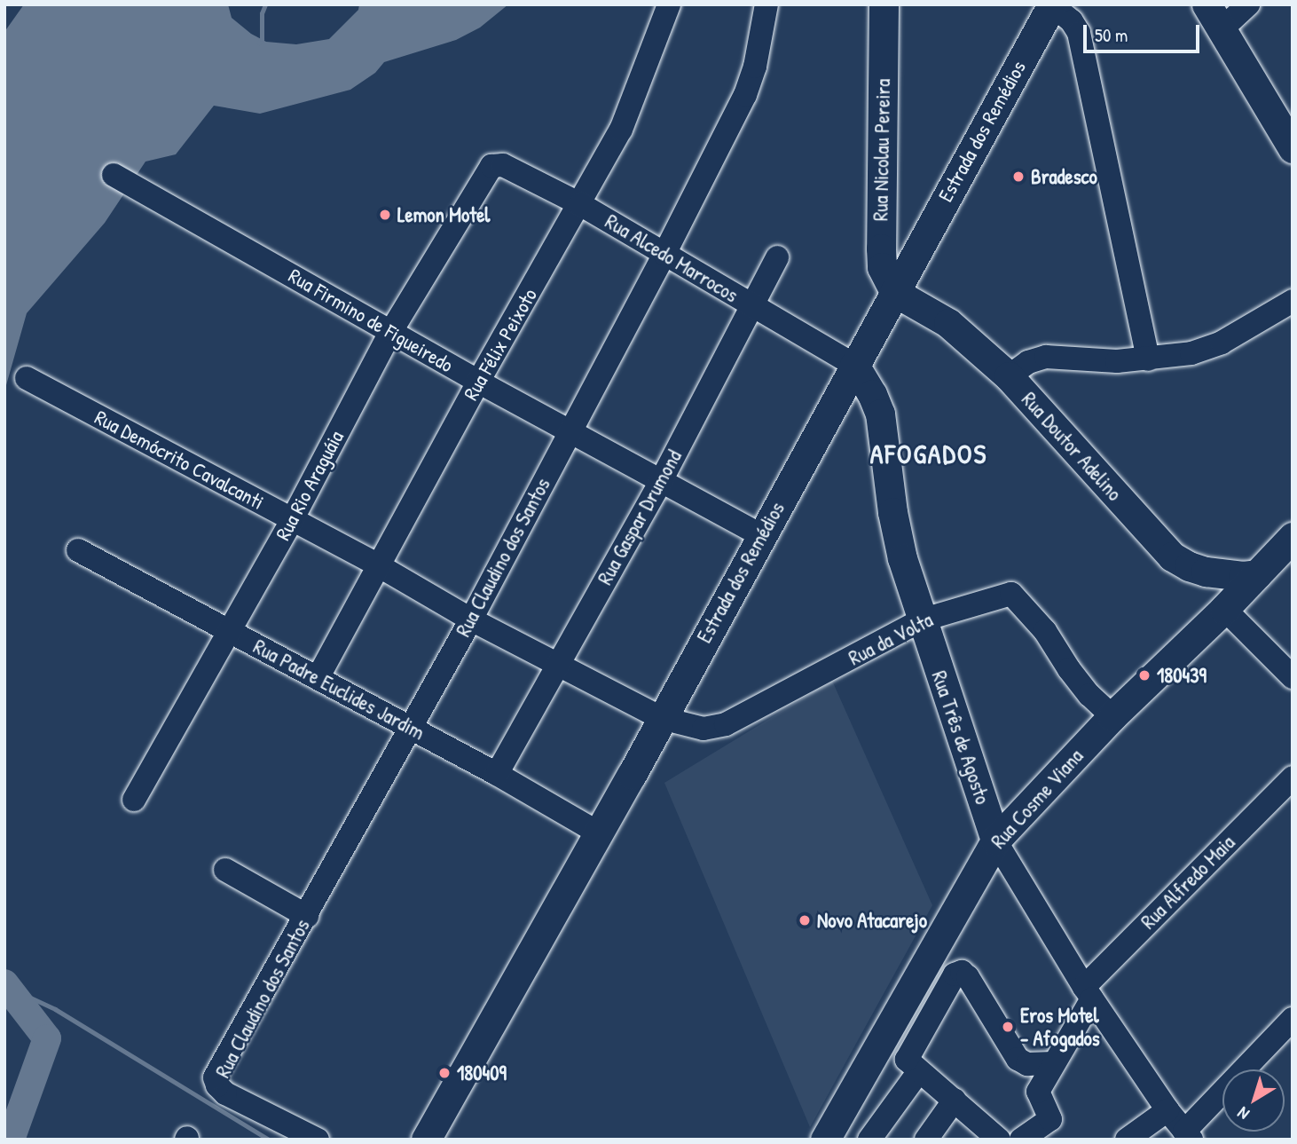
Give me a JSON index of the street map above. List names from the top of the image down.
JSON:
{
  "streets": {
    "main road": [
      "Estrada dos Remédios",
      "Rua Nicolau Pereira",
      "Rua Doutor Adelino",
      "Rua Três de Agosto",
      "Rua Cosme Viana"
    ],
    "street": [
      "Rua Alcedo Marrocos",
      "Rua Firmino de Figueiredo",
      "Rua Félix Peixoto",
      "Rua Demócrito Cavalcanti",
      "Rua Rio Araguáia",
      "Rua Gaspar Drumond",
      "Rua Claudino dos Santos",
      "Rua da Volta",
      "Rua Padre Euclides Jardim",
      "Rua Alfredo Maia"
    ]
  },
  "crossings": [
    ["Estrada dos Remédios", "Rua Nicolau Pereira"],
    ["Estrada dos Remédios", "Rua Alcedo Marrocos"],
    ["Estrada dos Remédios", "Rua Firmino de Figueiredo"],
    ["Estrada dos Remédios", "Rua Doutor Adelino"],
    ["Estrada dos Remédios", "Rua Demócrito Cavalcanti"],
    ["Estrada dos Remédios", "Rua da Volta"],
    ["Estrada dos Remédios", "Rua Padre Euclides Jardim"],
    ["Estrada dos Remédios", "Rua Três de Agosto"],
    ["Rua Nicolau Pereira", "Rua Doutor Adelino"],
    ["Rua Alcedo Marrocos", "Rua Félix Peixoto"],
    ["Rua Alcedo Marrocos", "Rua Rio Araguáia"],
    ["Rua Alcedo Marrocos", "Rua Gaspar Drumond"],
    ["Rua Alcedo Marrocos", "Rua Claudino dos Santos"],
    ["Rua Alcedo Marrocos", "Rua Três de Agosto"],
    ["Rua Firmino de Figueiredo", "Rua Félix Peixoto"],
    ["Rua Firmino de Figueiredo", "Rua Rio Araguáia"],
    ["Rua Firmino de Figueiredo", "Rua Gaspar Drumond"],
    ["Rua Firmino de Figueiredo", "Rua Claudino dos Santos"],
    ["Rua Félix Peixoto", "Rua Demócrito Cavalcanti"],
    ["Rua Félix Peixoto", "Rua Padre Euclides Jardim"],
    ["Rua Doutor Adelino", "Rua Cosme Viana"],
    ["Rua Demócrito Cavalcanti", "Rua Rio Araguáia"],
    ["Rua Demócrito Cavalcanti", "Rua Gaspar Drumond"],
    ["Rua Demócrito Cavalcanti", "Rua Claudino dos Santos"],
    ["Rua Demócrito Cavalcanti", "Rua da Volta"],
    ["Rua Rio Araguáia", "Rua Padre Euclides Jardim"],
    ["Rua Gaspar Drumond", "Rua Padre Euclides Jardim"],
    ["Rua Claudino dos Santos", "Rua Padre Euclides Jardim"],
    ["Rua da Volta", "Rua Três de Agosto"],
    ["Rua da Volta", "Rua Cosme Viana"],
    ["Rua Três de Agosto", "Rua Cosme Viana"],
    ["Rua Três de Agosto", "Rua Alfredo Maia"]
  ],
  "districts": ["AFOGADOS"],
  "places": [
    "Bradesco",
    "Lemon Motel",
    "180439",
    "Novo Atacarejo",
    "Eros Motel - Afogados",
    "180409"
  ],
  "scale_bar": "50 m",
  "north": "bottom left"
}
